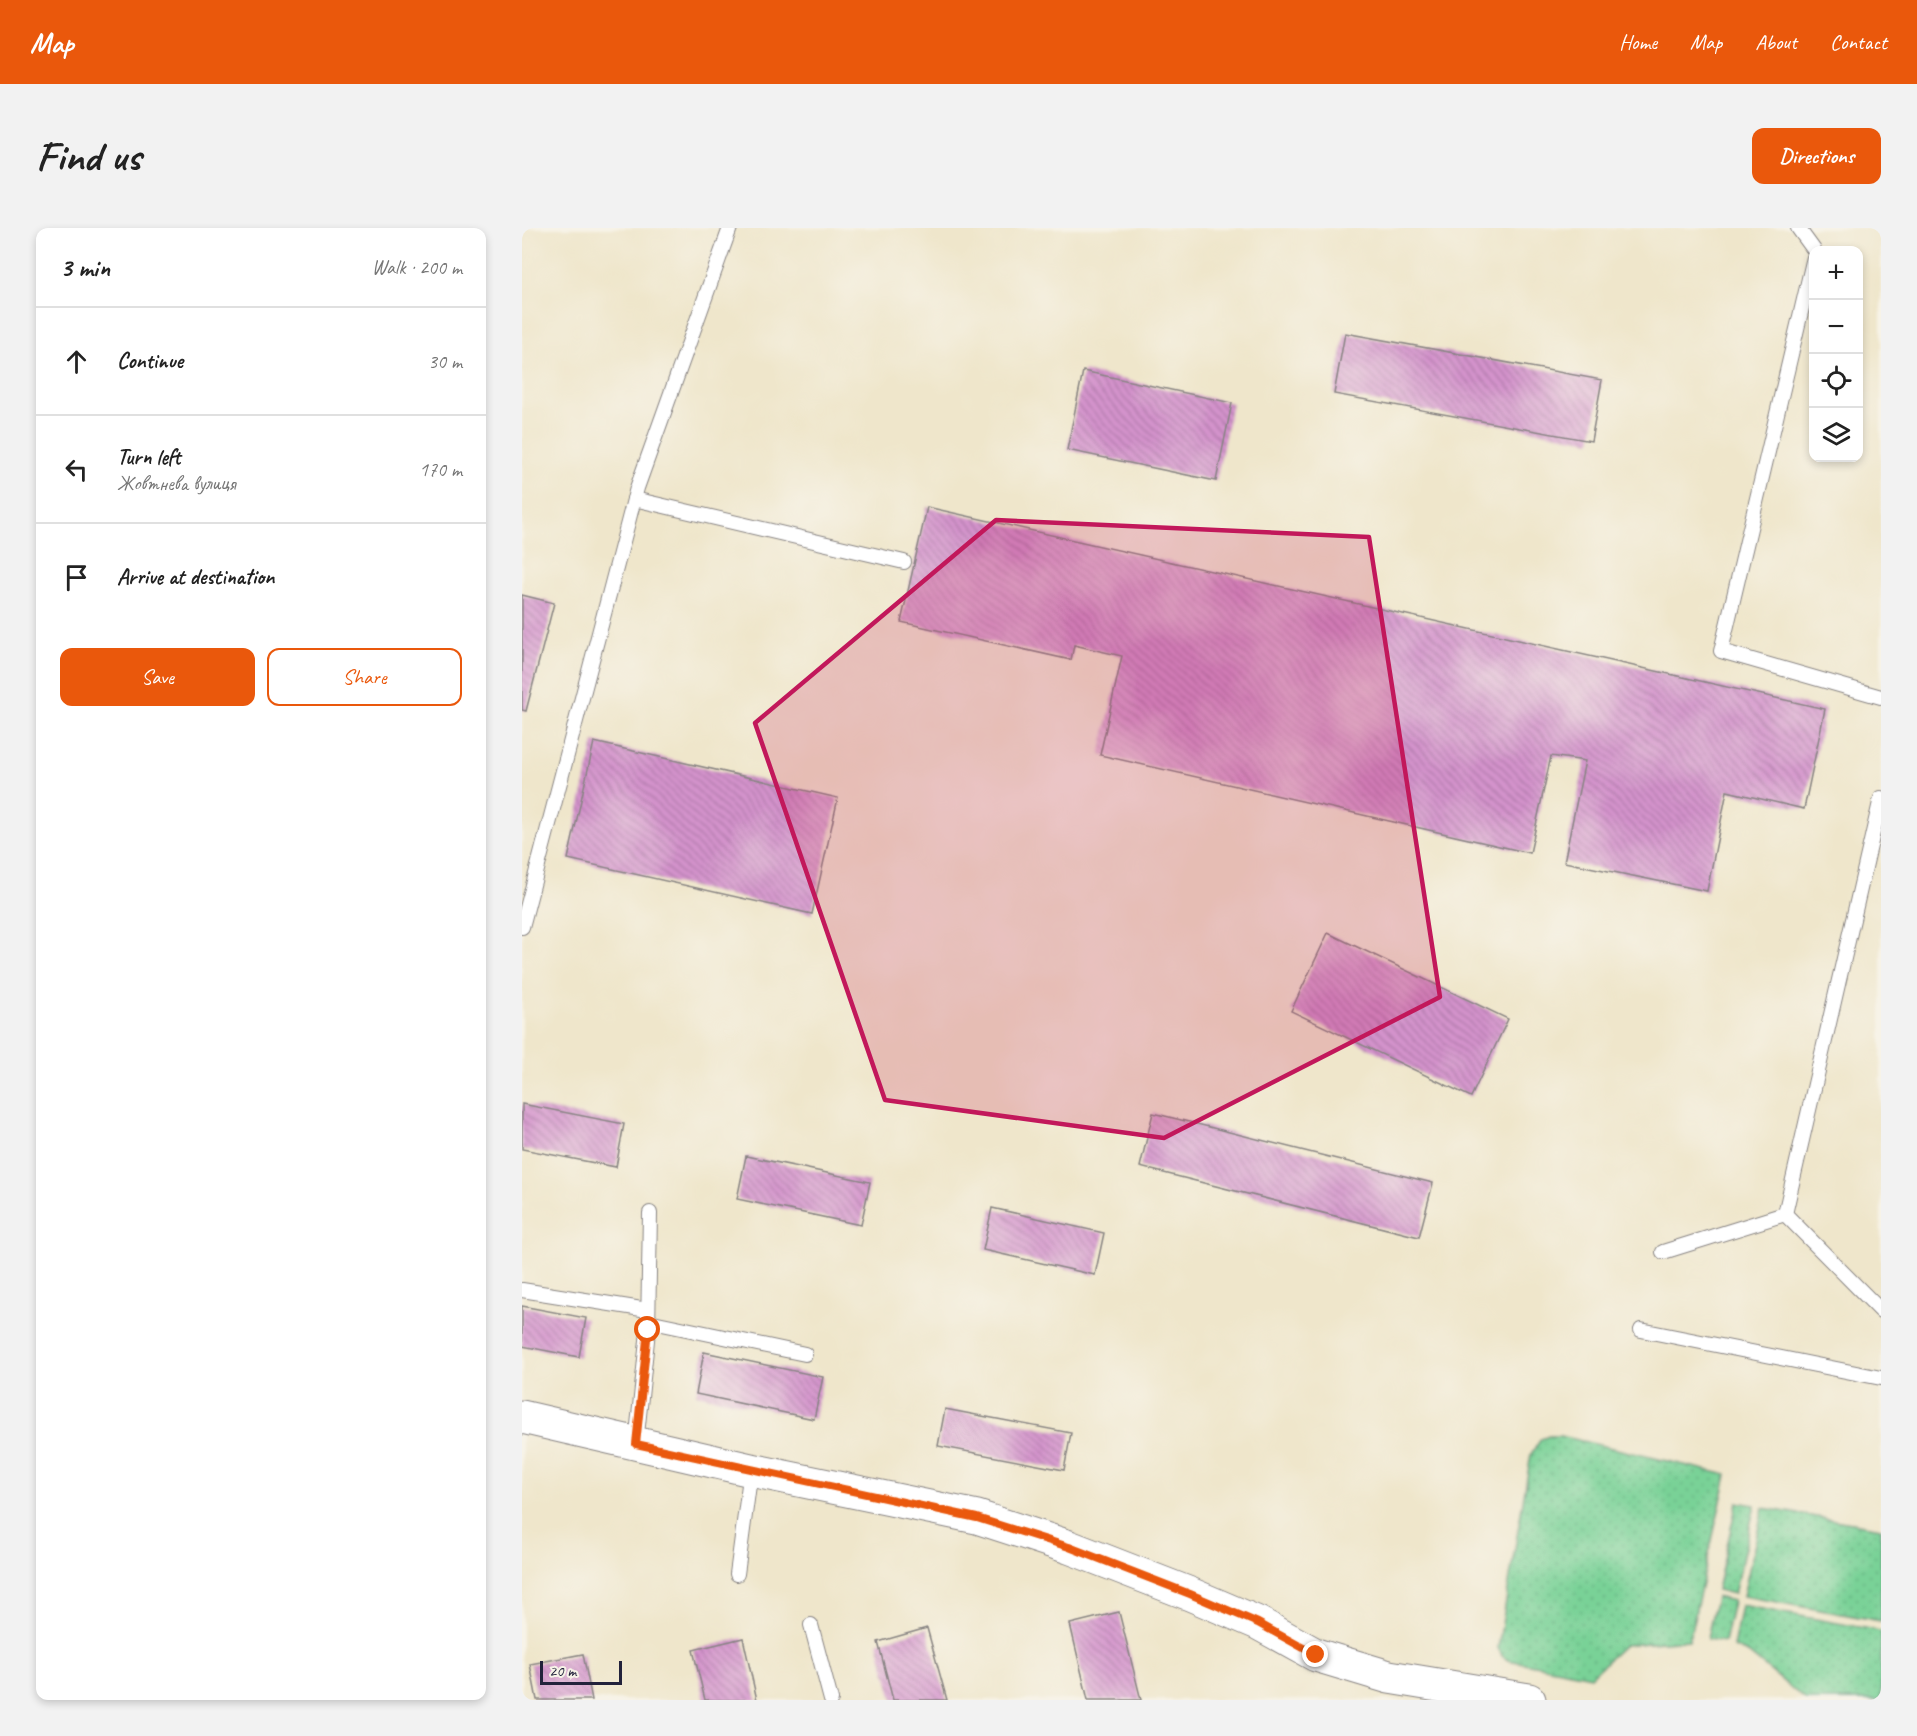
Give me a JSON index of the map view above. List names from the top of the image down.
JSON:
{
  "scale_bar": "20 m",
  "page": {
    "header": "Map",
    "nav": [
      "Home",
      "Map",
      "About",
      "Contact"
    ],
    "buttons": [
      "Directions",
      ["Save", "Share"]
    ],
    "title": "Find us",
    "heading": ["3 min", "Walk · 200 m"],
    "map_buttons": ["+", "−"],
    "list": [
      ["Continue", "30 m"],
      ["Turn left", "Жовтнева вулиця", "170 m"],
      "Arrive at destination"
    ],
    "scale": "20 m"
  }
}
